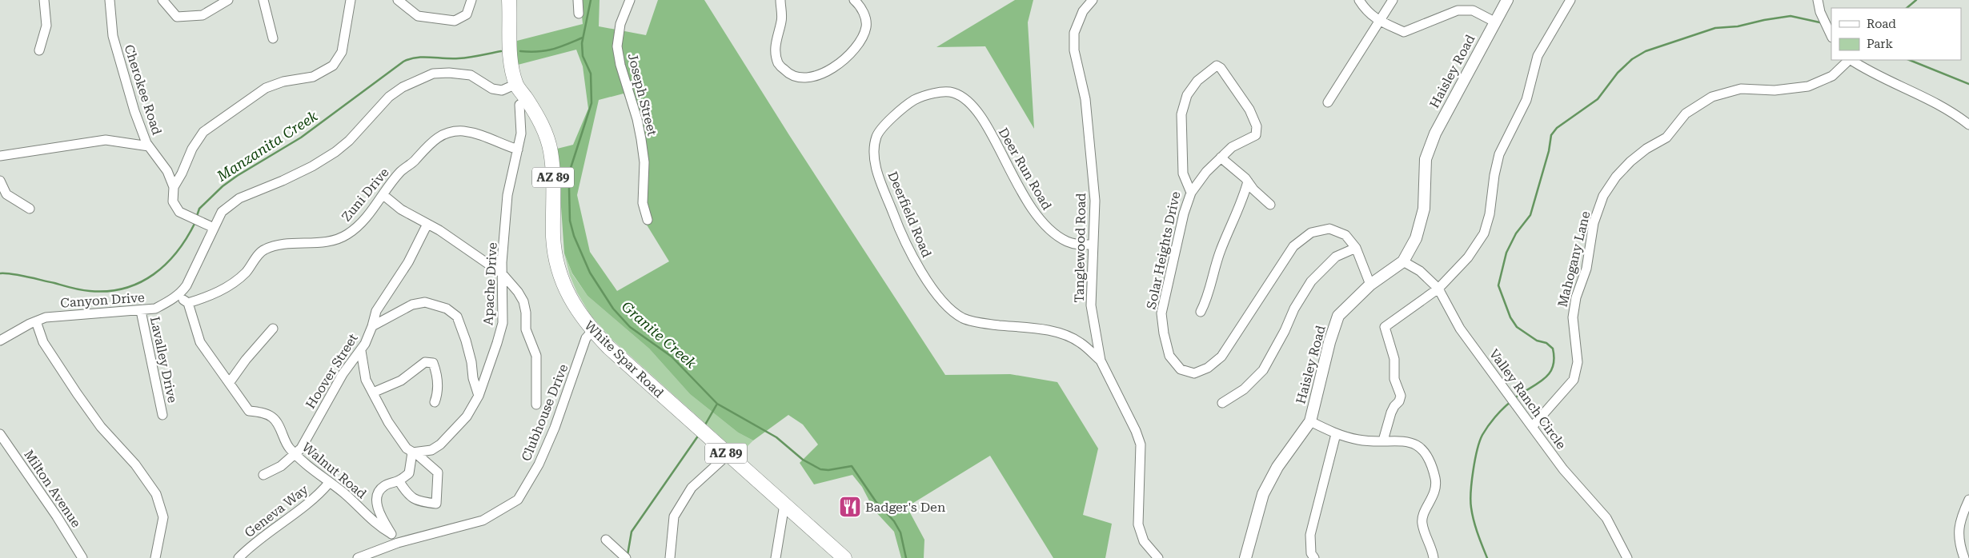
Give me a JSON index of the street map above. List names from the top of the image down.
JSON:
{
  "streets": {
    "main road": ["AZ 89", "White Spar Road"],
    "street": [
      "Haisley Road",
      "Cherokee Road",
      "Joseph Street",
      "Deer Run Road",
      "Zuni Drive",
      "Deerfield Road",
      "Tanglewood Road",
      "Solar Heights Drive",
      "Mahogany Lane",
      "Apache Drive",
      "Canyon Drive",
      "Lavalley Drive",
      "Hoover Street",
      "Valley Ranch Circle",
      "Clubhouse Drive",
      "Walnut Road",
      "Milton Avenue",
      "Geneva Way"
    ]
  },
  "crossings": [
    ["Haisley Road", "Solar Heights Drive"],
    ["Haisley Road", "Valley Ranch Circle"],
    ["Cherokee Road", "Canyon Drive"],
    ["Deer Run Road", "Deerfield Road"],
    ["Deer Run Road", "Tanglewood Road"],
    ["Zuni Drive", "Apache Drive"],
    ["Zuni Drive", "Walnut Road"],
    ["Deerfield Road", "Tanglewood Road"],
    ["Mahogany Lane", "Valley Ranch Circle"],
    ["Apache Drive", "White Spar Road"],
    ["Apache Drive", "Hoover Street"],
    ["Canyon Drive", "White Spar Road"],
    ["Canyon Drive", "Lavalley Drive"],
    ["White Spar Road", "Clubhouse Drive"],
    ["Hoover Street", "Walnut Road"],
    ["Clubhouse Drive", "Walnut Road"],
    ["Walnut Road", "Geneva Way"]
  ],
  "water": ["Manzanita Creek", "Granite Creek"],
  "places": {
    "restaurant": ["Badger's Den"]
  },
  "legend": ["Road", "Park"]
}
